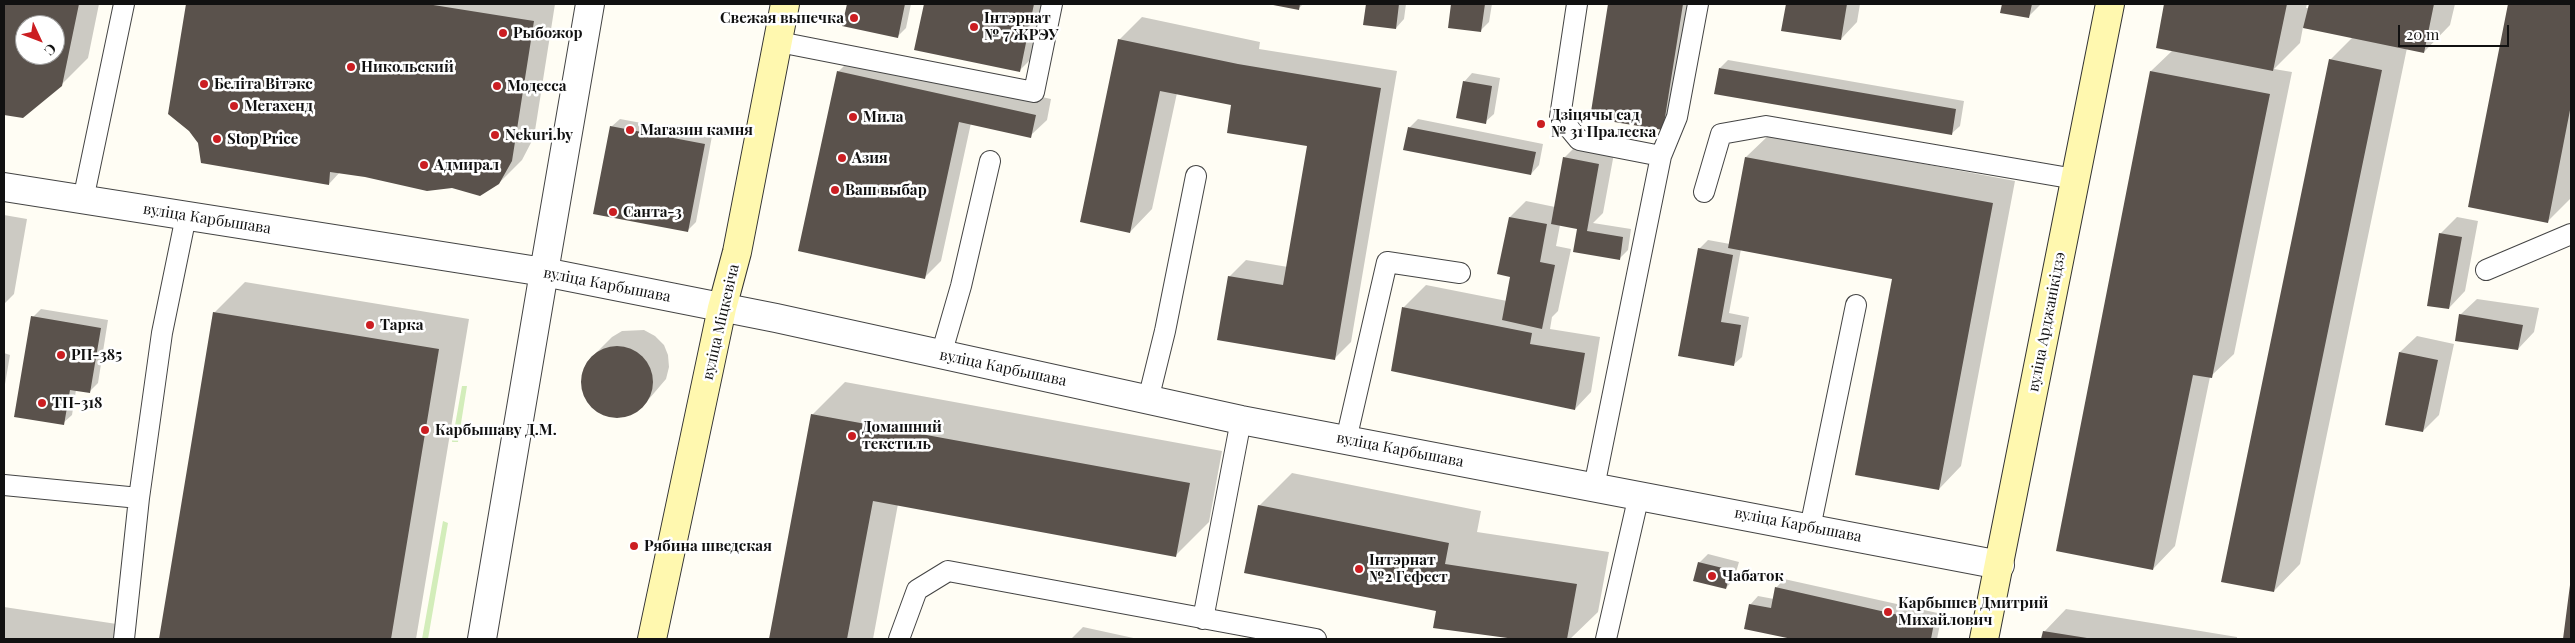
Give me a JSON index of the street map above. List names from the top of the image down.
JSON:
{
  "streets": {
    "main road": ["вуліца Міцкевіча", "вуліца Арджанікідзэ"],
    "street": ["вуліца Карбышава"]
  },
  "crossings": [
    ["вуліца Карбышава", "вуліца Міцкевіча"],
    ["вуліца Карбышава", "вуліца Арджанікідзэ"]
  ],
  "places": [
    "Свежая выпечка",
    "Інтэрнат № 7 ЖРЭУ",
    "Рыбожор",
    "Никольский",
    "Беліта Вітэкс",
    "Модесса",
    "Мегахенд",
    "Мила",
    "Дзіцячы сад № 31 Пралеска",
    "Магазин камня",
    "Nekuri.by",
    "Stop Price",
    "Азия",
    "Адмирал",
    "Ваш выбар",
    "Санта-3",
    "Тарка",
    "РП-385",
    "ТП-318",
    "Карбышаву Д.М.",
    "Домашний текстиль",
    "Рябина шведская",
    "Інтэрнат №2 Гефест",
    "Чабаток",
    "Карбышев Дмитрий Михайлович"
  ],
  "scale_bar": "20 m",
  "north": "bottom right"
}
